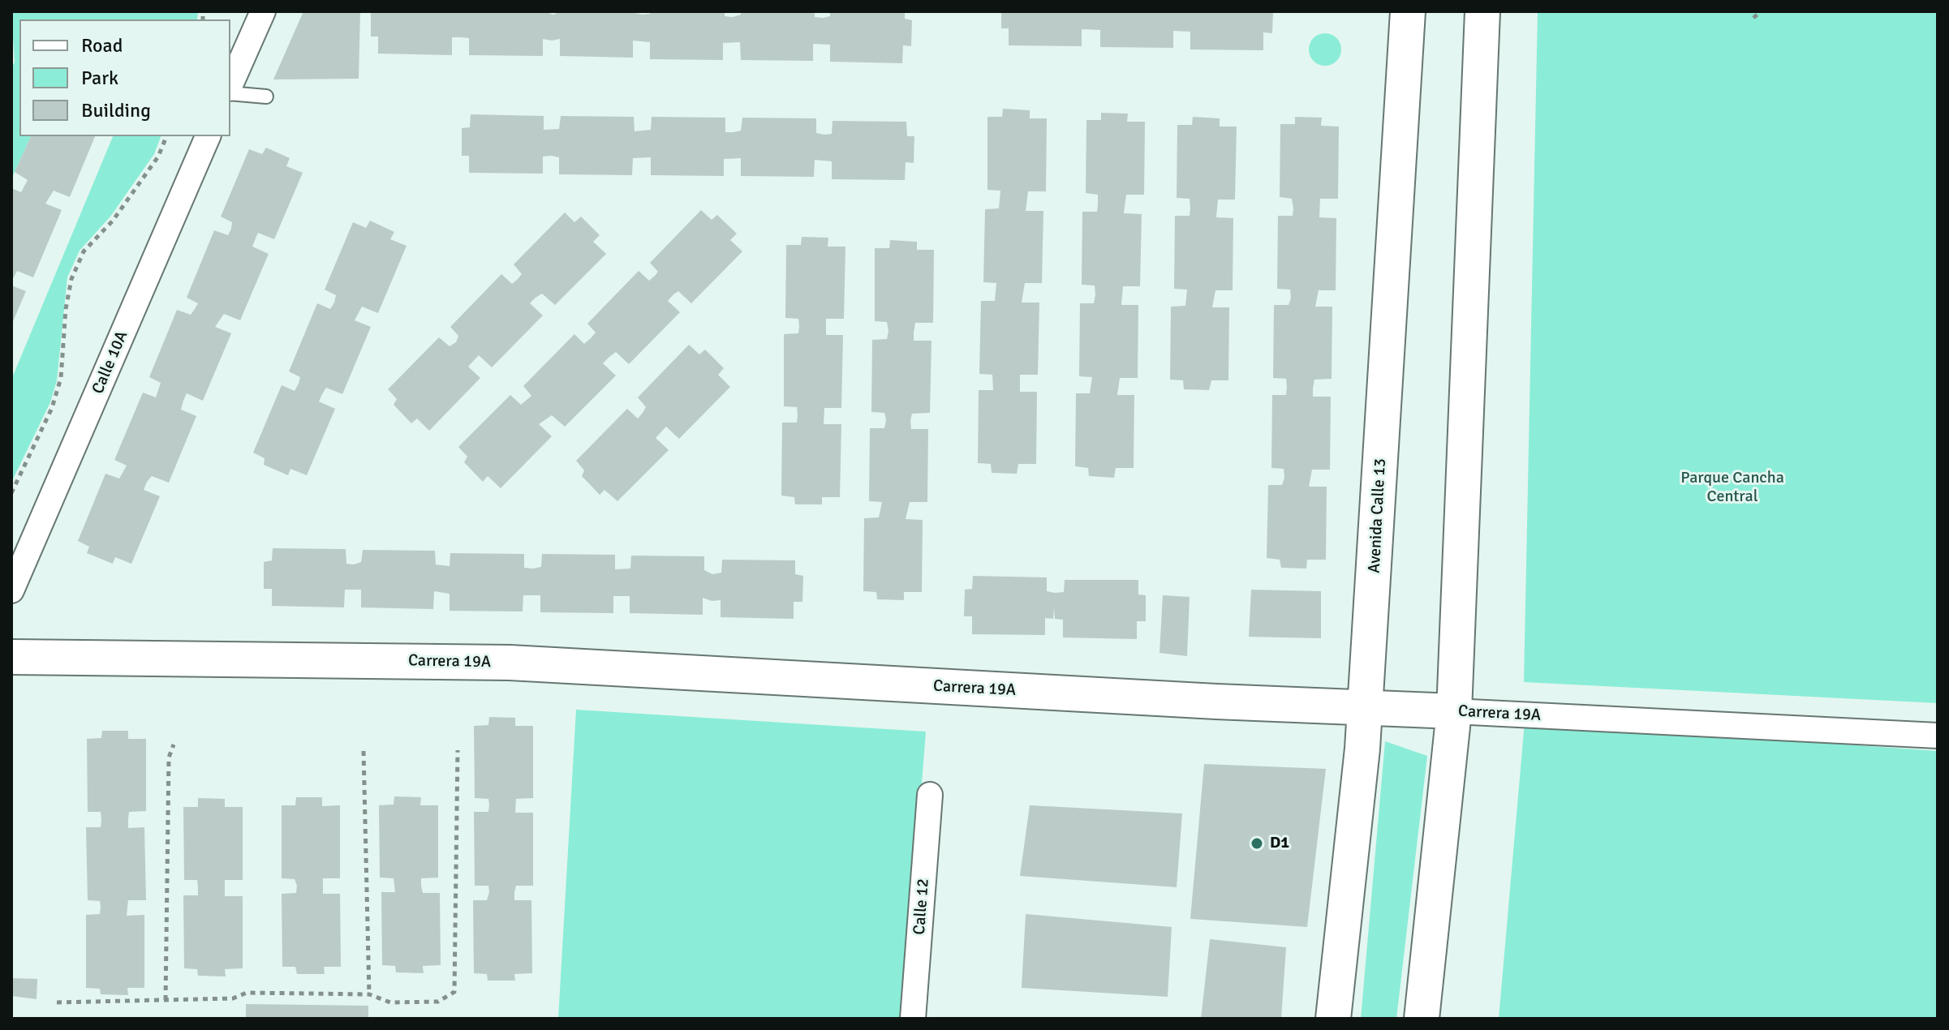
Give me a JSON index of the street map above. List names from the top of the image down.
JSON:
{
  "streets": {
    "street": [
      "Calle 10A",
      "Avenida Calle 13",
      "Carrera 19A",
      "Calle 12"
    ]
  },
  "crossings": [
    ["Avenida Calle 13", "Carrera 19A"]
  ],
  "parks": ["Parque Cancha Central"],
  "places": ["D1"],
  "legend": ["Road", "Park", "Building"]
}
